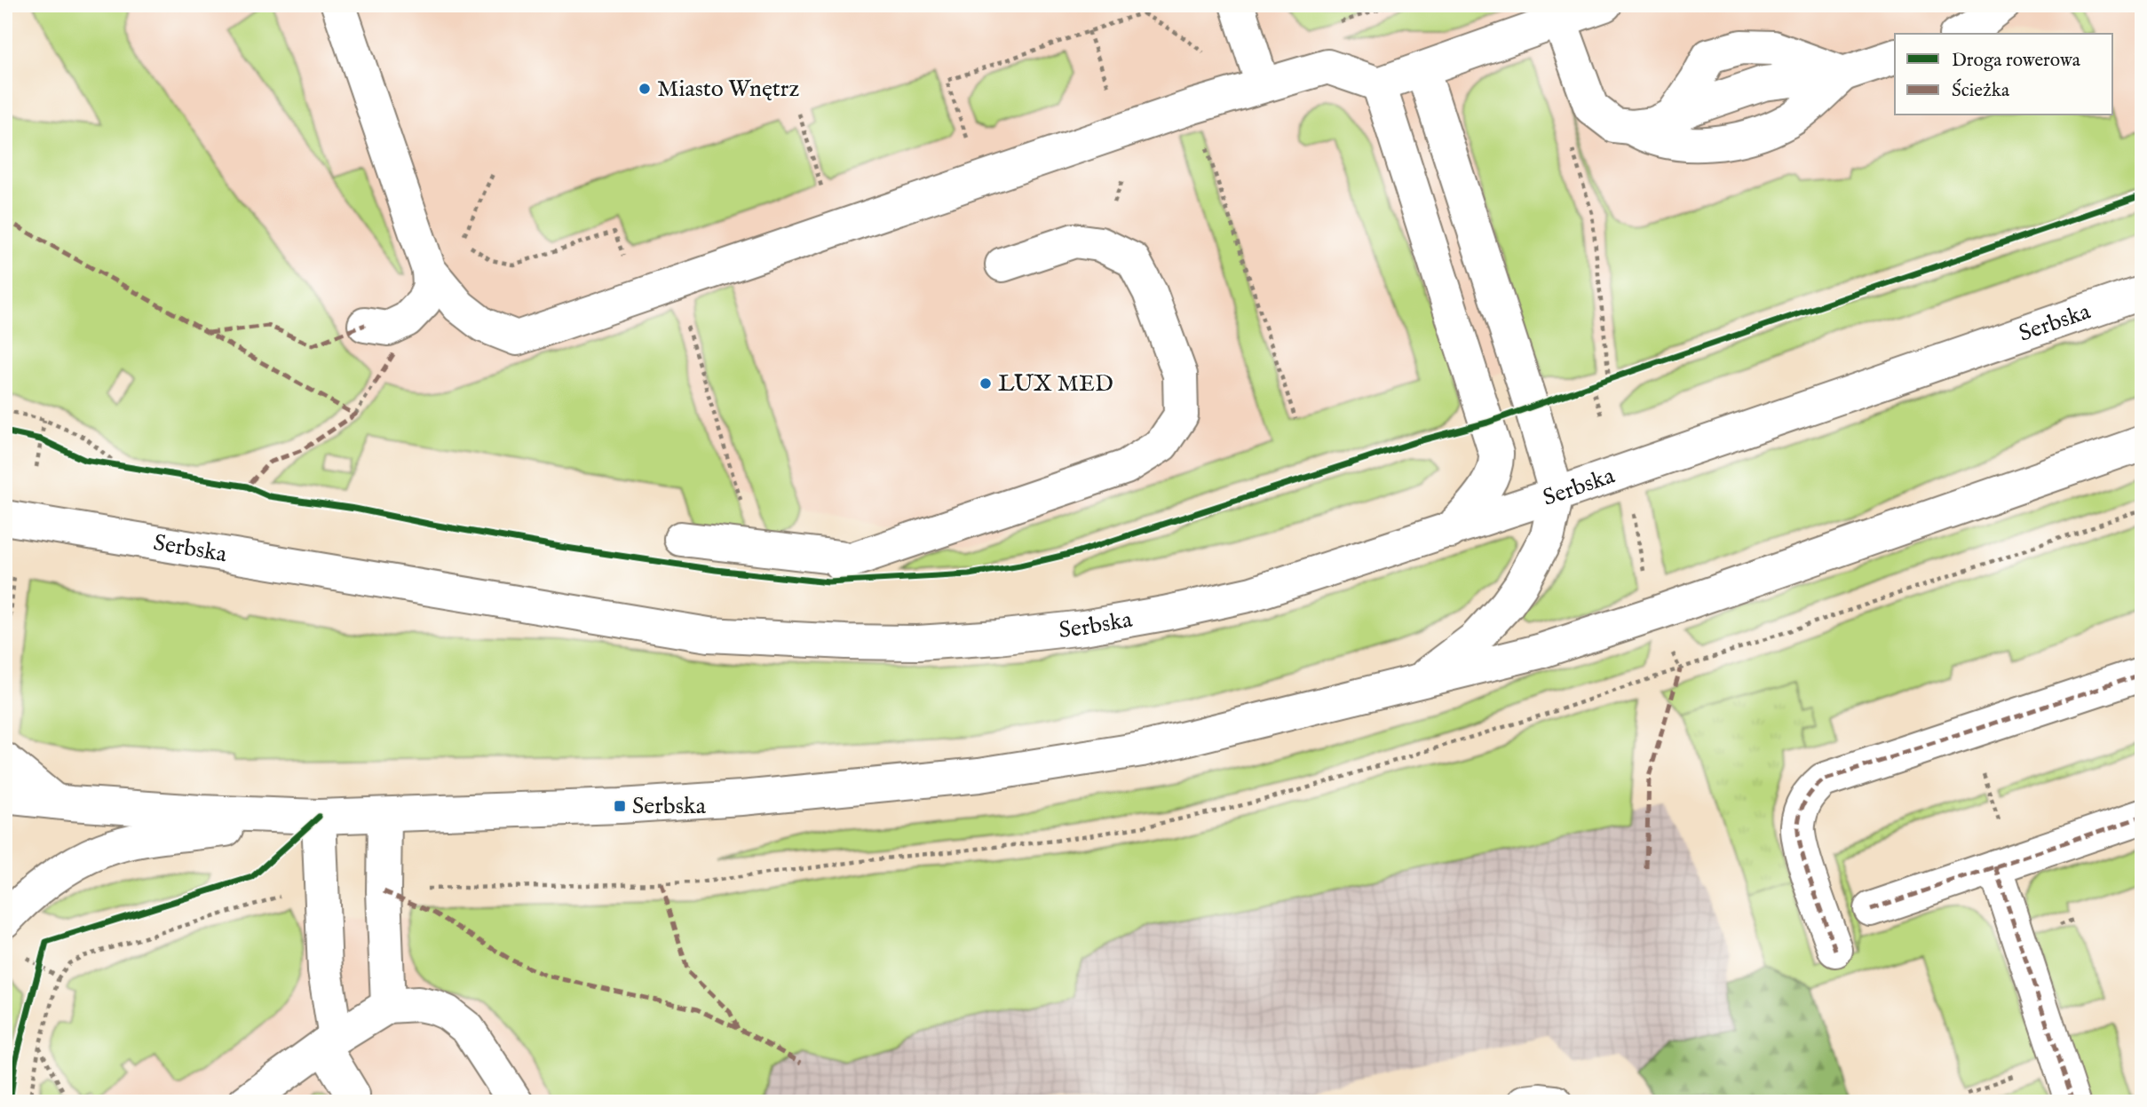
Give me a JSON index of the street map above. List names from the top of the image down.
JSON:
{
  "streets": {
    "street": ["Serbska"]
  },
  "places": {
    "other": ["Miasto Wnętrz", "LUX MED"],
    "transit": ["Serbska"]
  },
  "legend": ["Droga rowerowa", "Ścieżka"]
}
